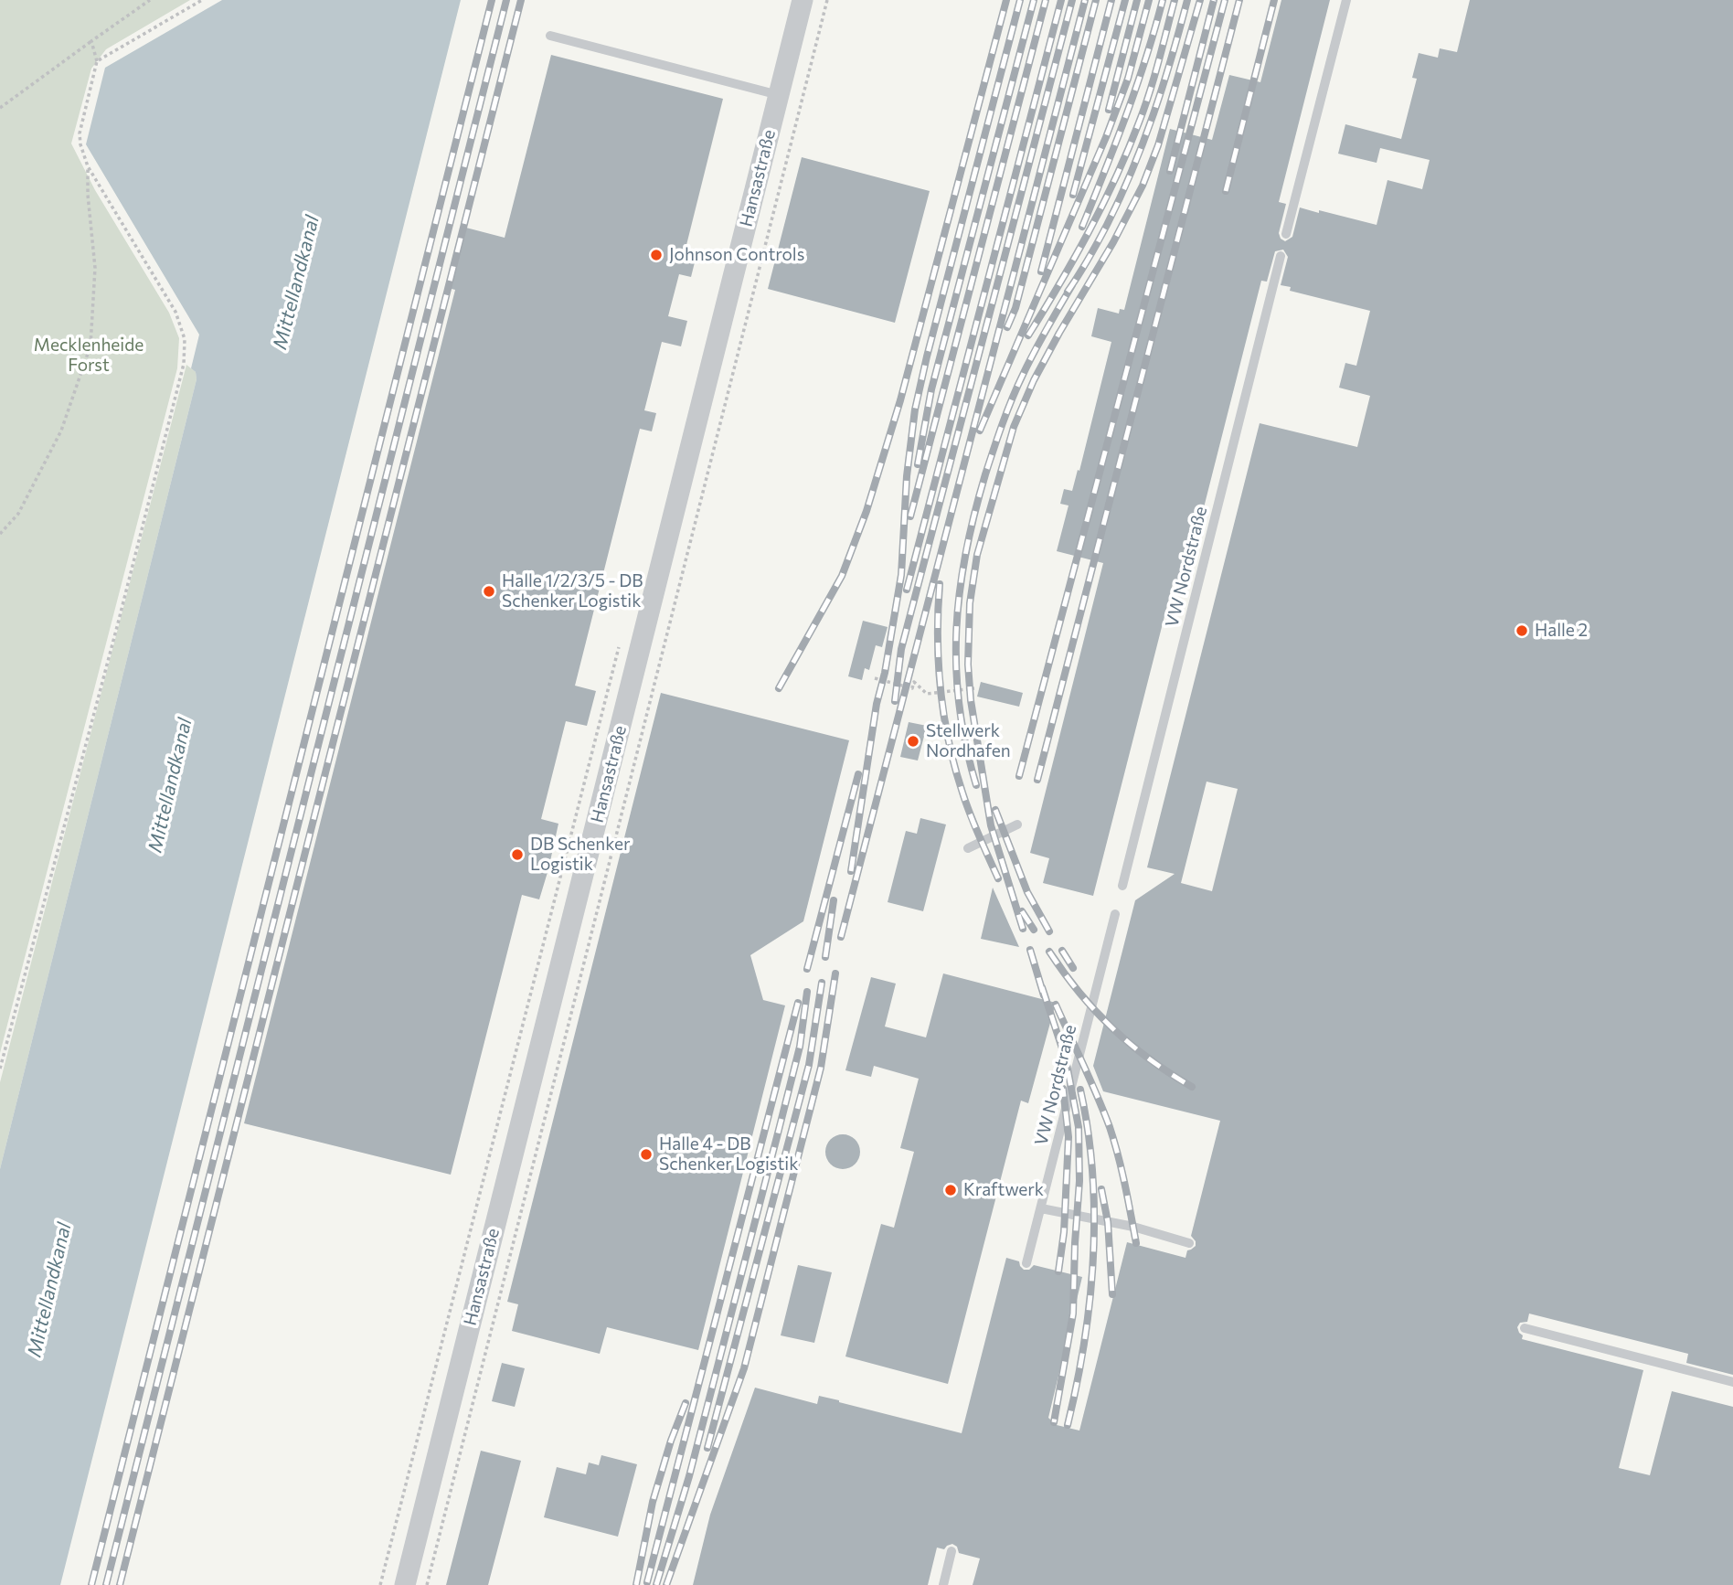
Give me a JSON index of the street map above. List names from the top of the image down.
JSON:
{
  "streets": {
    "street": ["Hansastraße"],
    "lane": ["VW Nordstraße"]
  },
  "water": ["Mittellandkanal"],
  "parks": ["Mecklenheide Forst"],
  "places": [
    "Johnson Controls",
    "Halle 1/2/3/5 - DB Schenker Logistik",
    "Halle 2",
    "Stellwerk Nordhafen",
    "DB Schenker Logistik",
    "Halle 4 - DB Schenker Logistik",
    "Kraftwerk"
  ]
}
